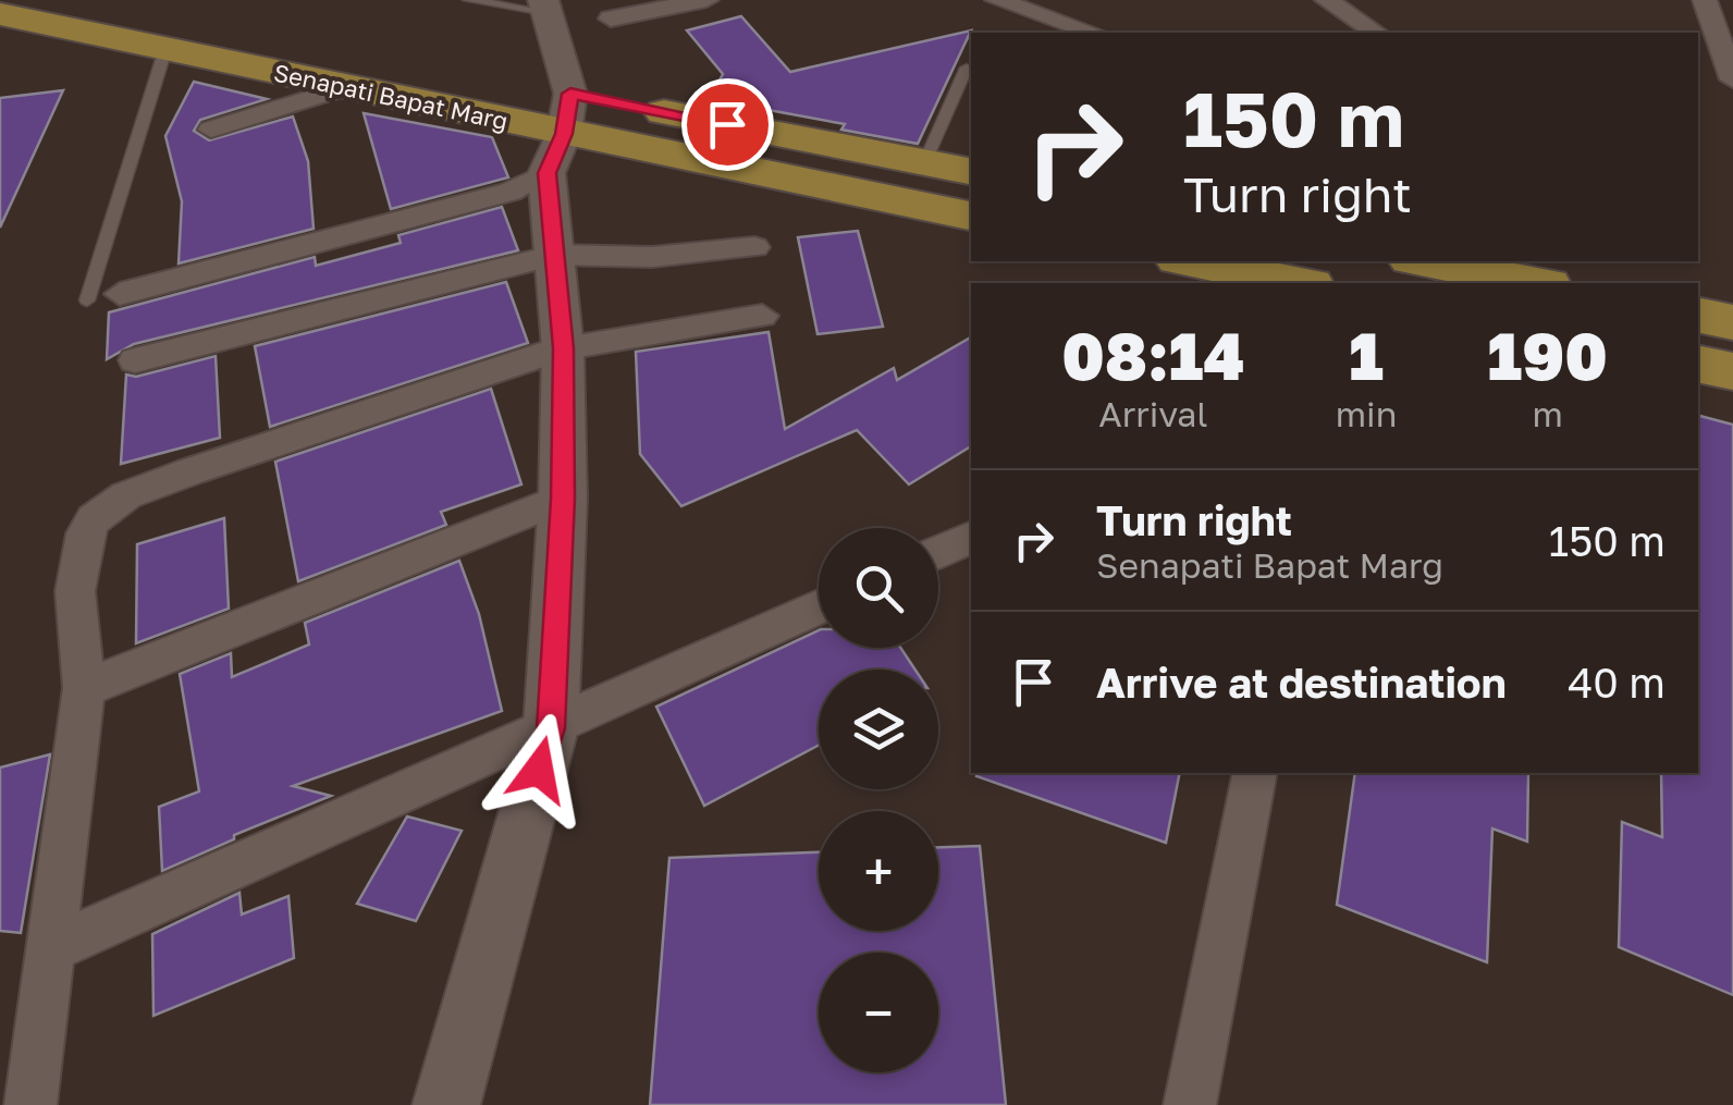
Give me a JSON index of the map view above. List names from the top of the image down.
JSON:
{
  "streets": {
    "main road": ["Senapati Bapat Marg"]
  },
  "page": {
    "turn": ["150 m", "Turn right"],
    "eta": [
      "08:14",
      "Arrival",
      "1",
      "min",
      "190",
      "m"
    ],
    "list": [
      {
        "name": "Turn right",
        "note": "Senapati Bapat Marg",
        "value": "150 m"
      },
      {
        "name": "Arrive at destination",
        "value": "40 m"
      }
    ],
    "map_buttons": ["+", "−"]
  }
}
